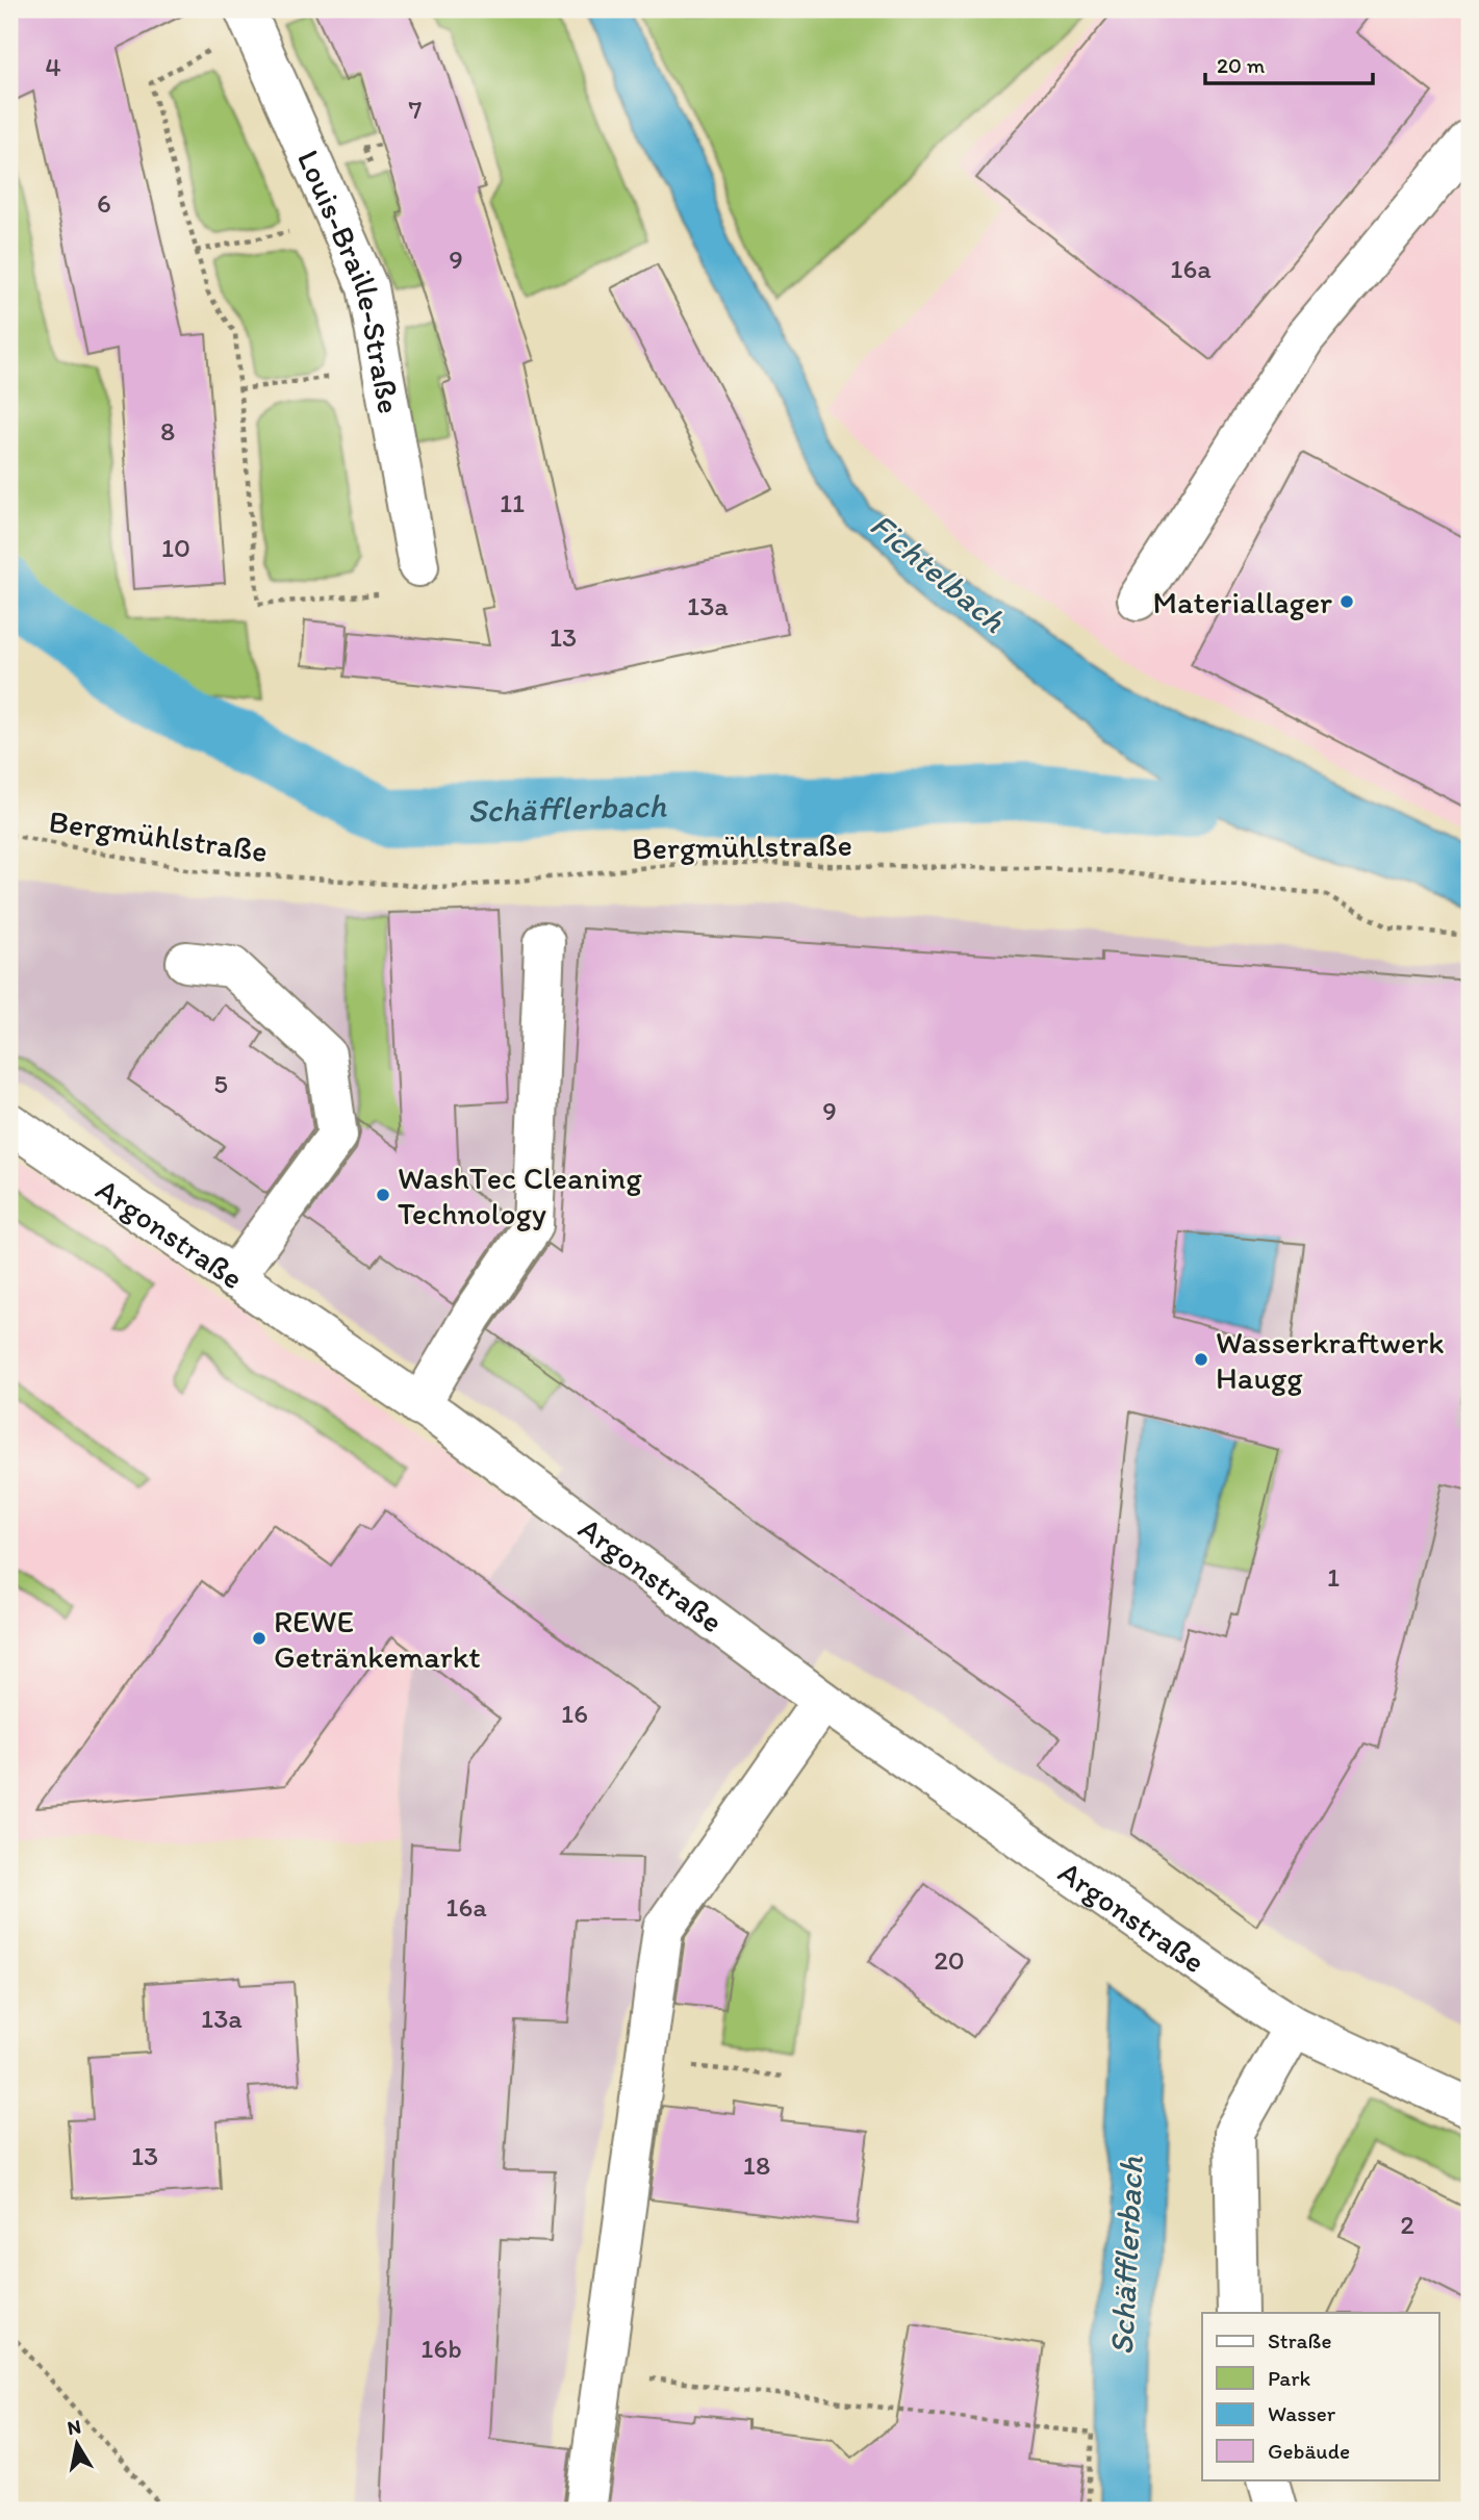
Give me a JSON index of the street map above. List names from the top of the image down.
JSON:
{
  "streets": {
    "street": ["Louis-Braille-Straße", "Argonstraße"],
    "path": ["Bergmühlstraße"]
  },
  "water": ["Fichtelbach", "Schäfflerbach"],
  "places": [
    "Materiallager",
    "WashTec Cleaning Technology",
    "Wasserkraftwerk Haugg",
    "REWE Getränkemarkt"
  ],
  "house_numbers": [
    "4",
    "7",
    "6",
    "9",
    "16a",
    "8",
    "11",
    "10",
    "13a",
    "13",
    "5",
    "9",
    "1",
    "16",
    "16a",
    "20",
    "13a",
    "13",
    "18",
    "2",
    "16b"
  ],
  "legend": [
    "Straße",
    "Park",
    "Wasser",
    "Gebäude"
  ],
  "scale_bar": "20 m",
  "north": "top"
}
